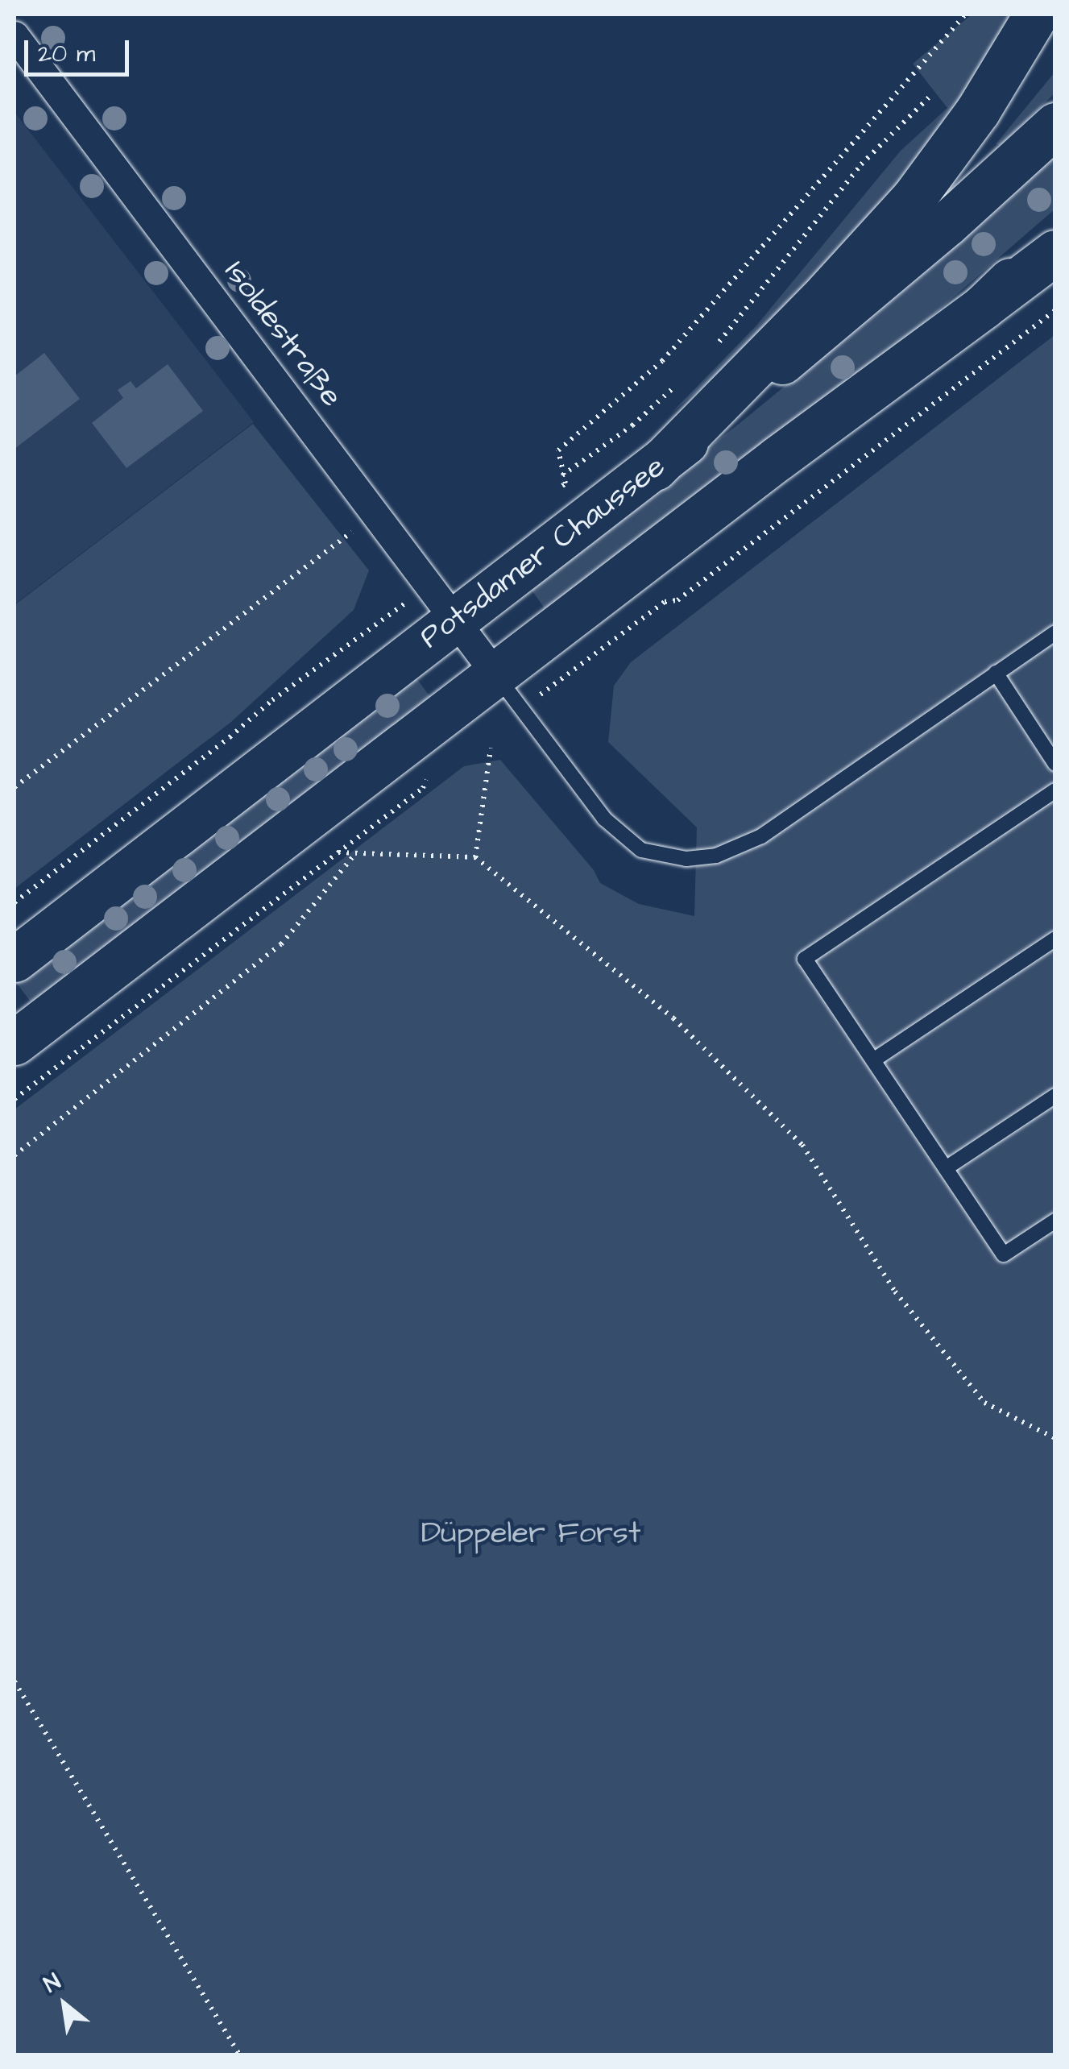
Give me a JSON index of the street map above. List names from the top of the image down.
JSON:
{
  "streets": {
    "main road": ["Potsdamer Chaussee"],
    "street": ["Isoldestraße"]
  },
  "crossings": [
    ["Isoldestraße", "Potsdamer Chaussee"]
  ],
  "parks": ["Düppeler Forst"],
  "scale_bar": "20 m",
  "north": "top left"
}
